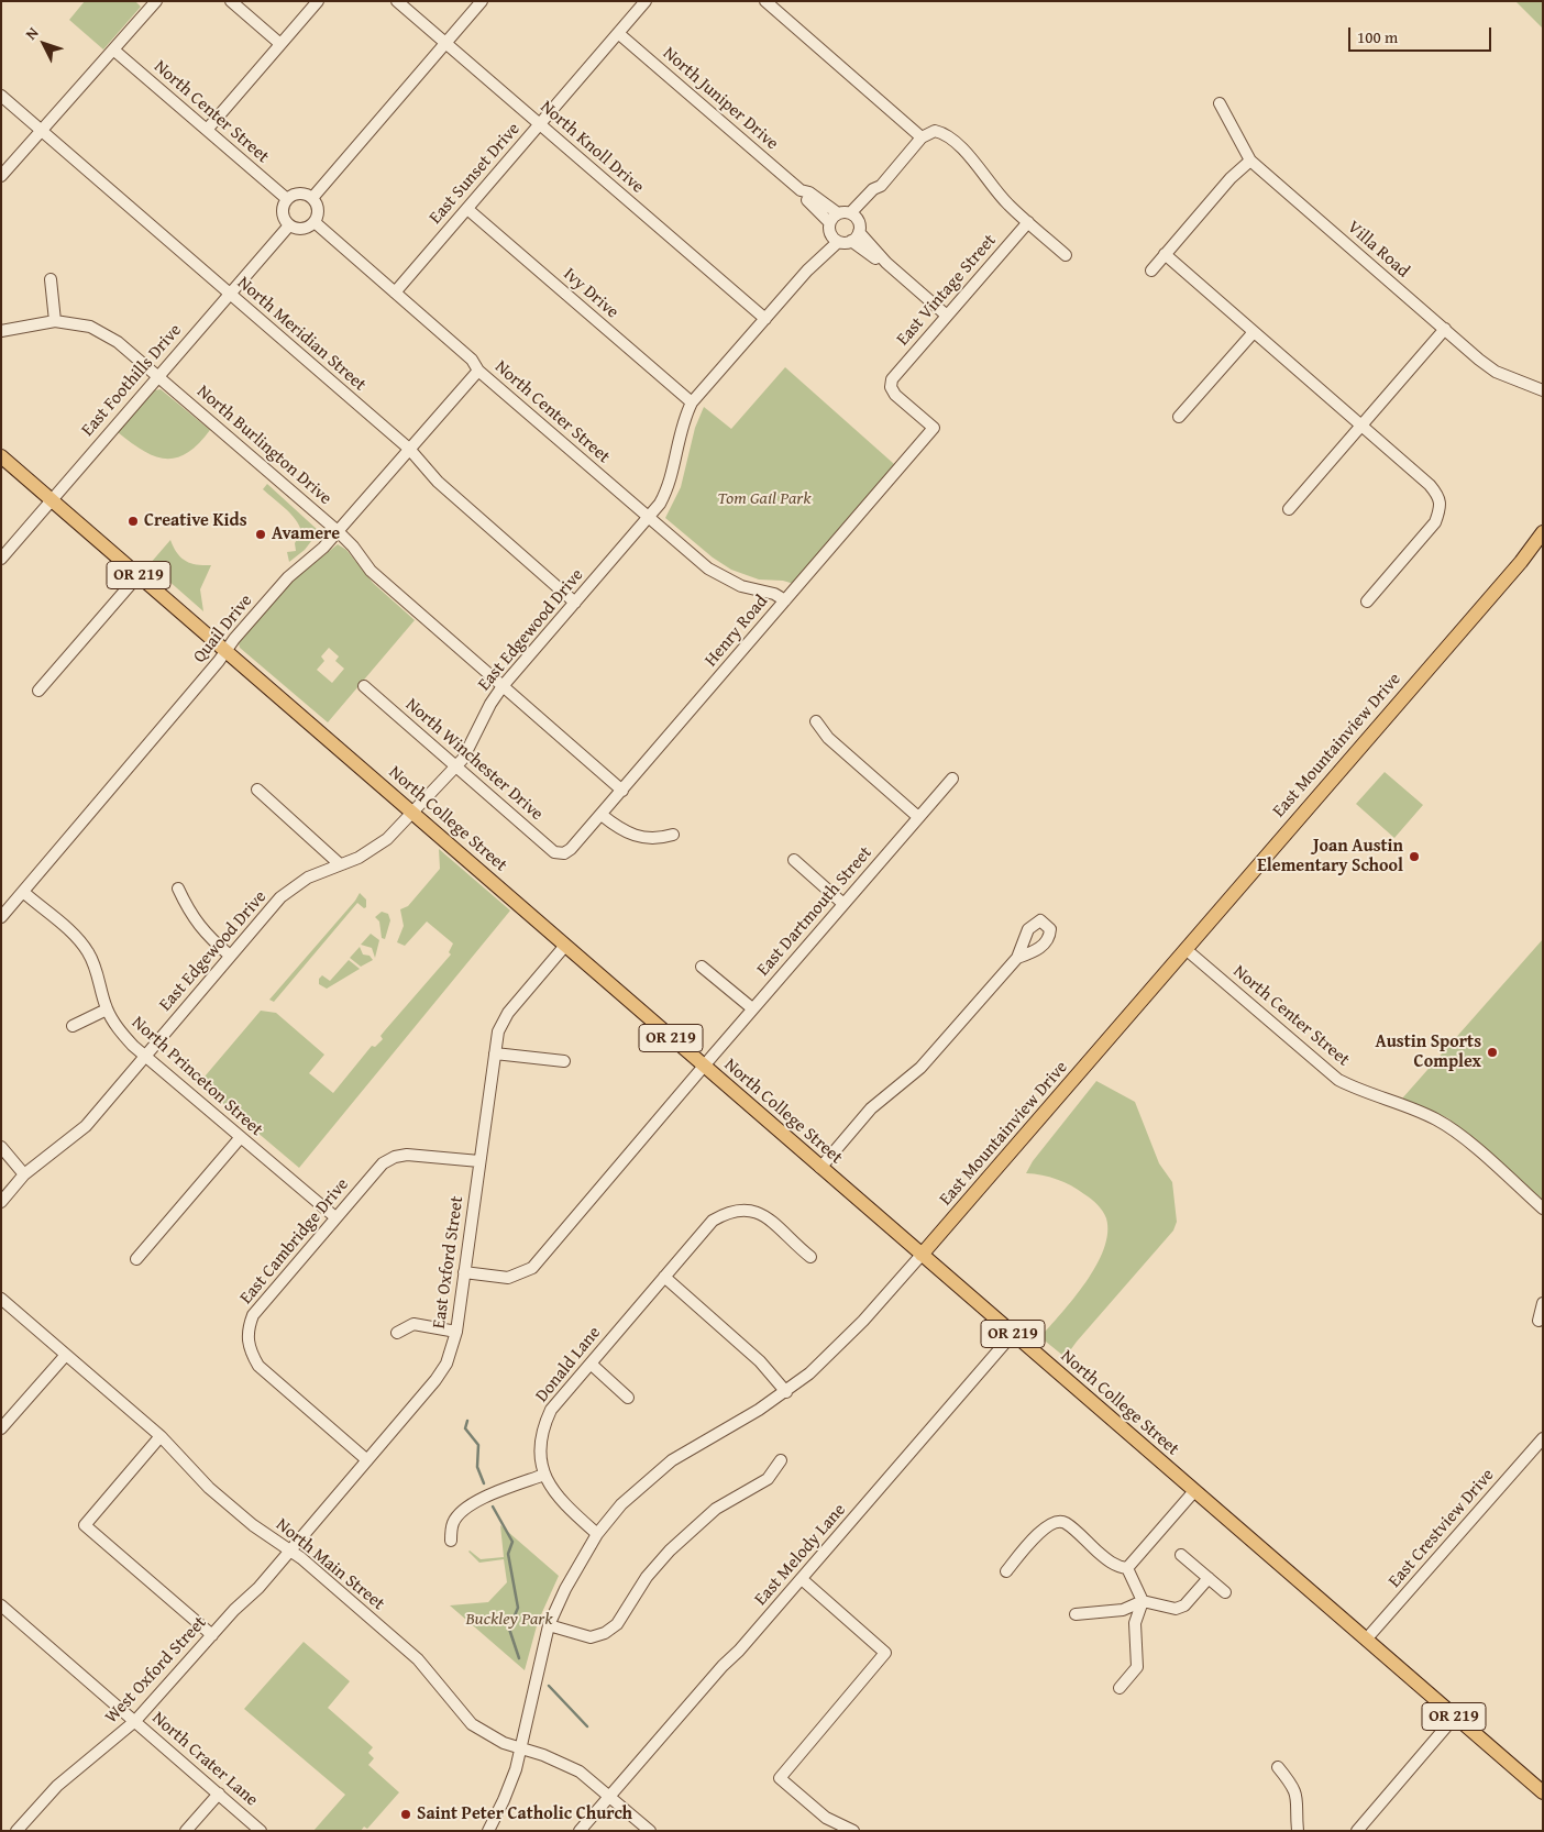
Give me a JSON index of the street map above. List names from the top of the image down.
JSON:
{
  "streets": {
    "main road": ["OR 219", "East Mountainview Drive", "North College Street"],
    "street": [
      "North Juniper Drive",
      "North Center Street",
      "North Knoll Drive",
      "East Sunset Drive",
      "Villa Road",
      "East Vintage Street",
      "Ivy Drive",
      "North Meridian Street",
      "East Foothills Drive",
      "North Burlington Drive",
      "Quail Drive",
      "East Edgewood Drive",
      "Henry Road",
      "North Winchester Drive",
      "East Dartmouth Street",
      "North Princeton Street",
      "East Cambridge Drive",
      "East Oxford Street",
      "Donald Lane",
      "East Crestview Drive",
      "East Melody Lane",
      "North Main Street",
      "West Oxford Street",
      "North Crater Lane"
    ]
  },
  "crossings": [
    ["North Juniper Drive", "East Sunset Drive"],
    ["North Center Street", "East Sunset Drive"],
    ["North Center Street", "East Foothills Drive"],
    ["North Center Street", "Quail Drive"],
    ["North Center Street", "East Edgewood Drive"],
    ["North Center Street", "Henry Road"],
    ["North Center Street", "East Mountainview Drive"],
    ["North Knoll Drive", "East Sunset Drive"],
    ["North Knoll Drive", "East Edgewood Drive"],
    ["East Sunset Drive", "Ivy Drive"],
    ["East Vintage Street", "Henry Road"],
    ["Ivy Drive", "East Edgewood Drive"],
    ["North Meridian Street", "East Foothills Drive"],
    ["North Meridian Street", "Quail Drive"],
    ["North Meridian Street", "East Edgewood Drive"],
    ["East Foothills Drive", "North Burlington Drive"],
    ["East Foothills Drive", "North College Street"],
    ["North Burlington Drive", "Quail Drive"],
    ["North Burlington Drive", "East Edgewood Drive"],
    ["North Burlington Drive", "Henry Road"],
    ["Quail Drive", "North College Street"],
    ["Quail Drive", "North Princeton Street"],
    ["East Edgewood Drive", "North Winchester Drive"],
    ["East Edgewood Drive", "North College Street"],
    ["East Edgewood Drive", "North Princeton Street"],
    ["Henry Road", "North Winchester Drive"],
    ["East Mountainview Drive", "North College Street"],
    ["East Mountainview Drive", "Donald Lane"],
    ["East Mountainview Drive", "North Main Street"],
    ["North College Street", "East Dartmouth Street"],
    ["North College Street", "East Oxford Street"],
    ["North College Street", "East Crestview Drive"],
    ["North College Street", "East Melody Lane"],
    ["East Dartmouth Street", "East Oxford Street"],
    ["North Princeton Street", "East Cambridge Drive"],
    ["East Cambridge Drive", "East Oxford Street"],
    ["East Oxford Street", "North Main Street"],
    ["East Oxford Street", "West Oxford Street"],
    ["East Melody Lane", "North Main Street"],
    ["North Main Street", "West Oxford Street"],
    ["West Oxford Street", "North Crater Lane"]
  ],
  "parks": ["Tom Gail Park", "Buckley Park"],
  "places": [
    "Creative Kids",
    "Avamere",
    "Joan Austin Elementary School",
    "Austin Sports Complex",
    "Saint Peter Catholic Church"
  ],
  "scale_bar": "100 m",
  "north": "top left"
}
